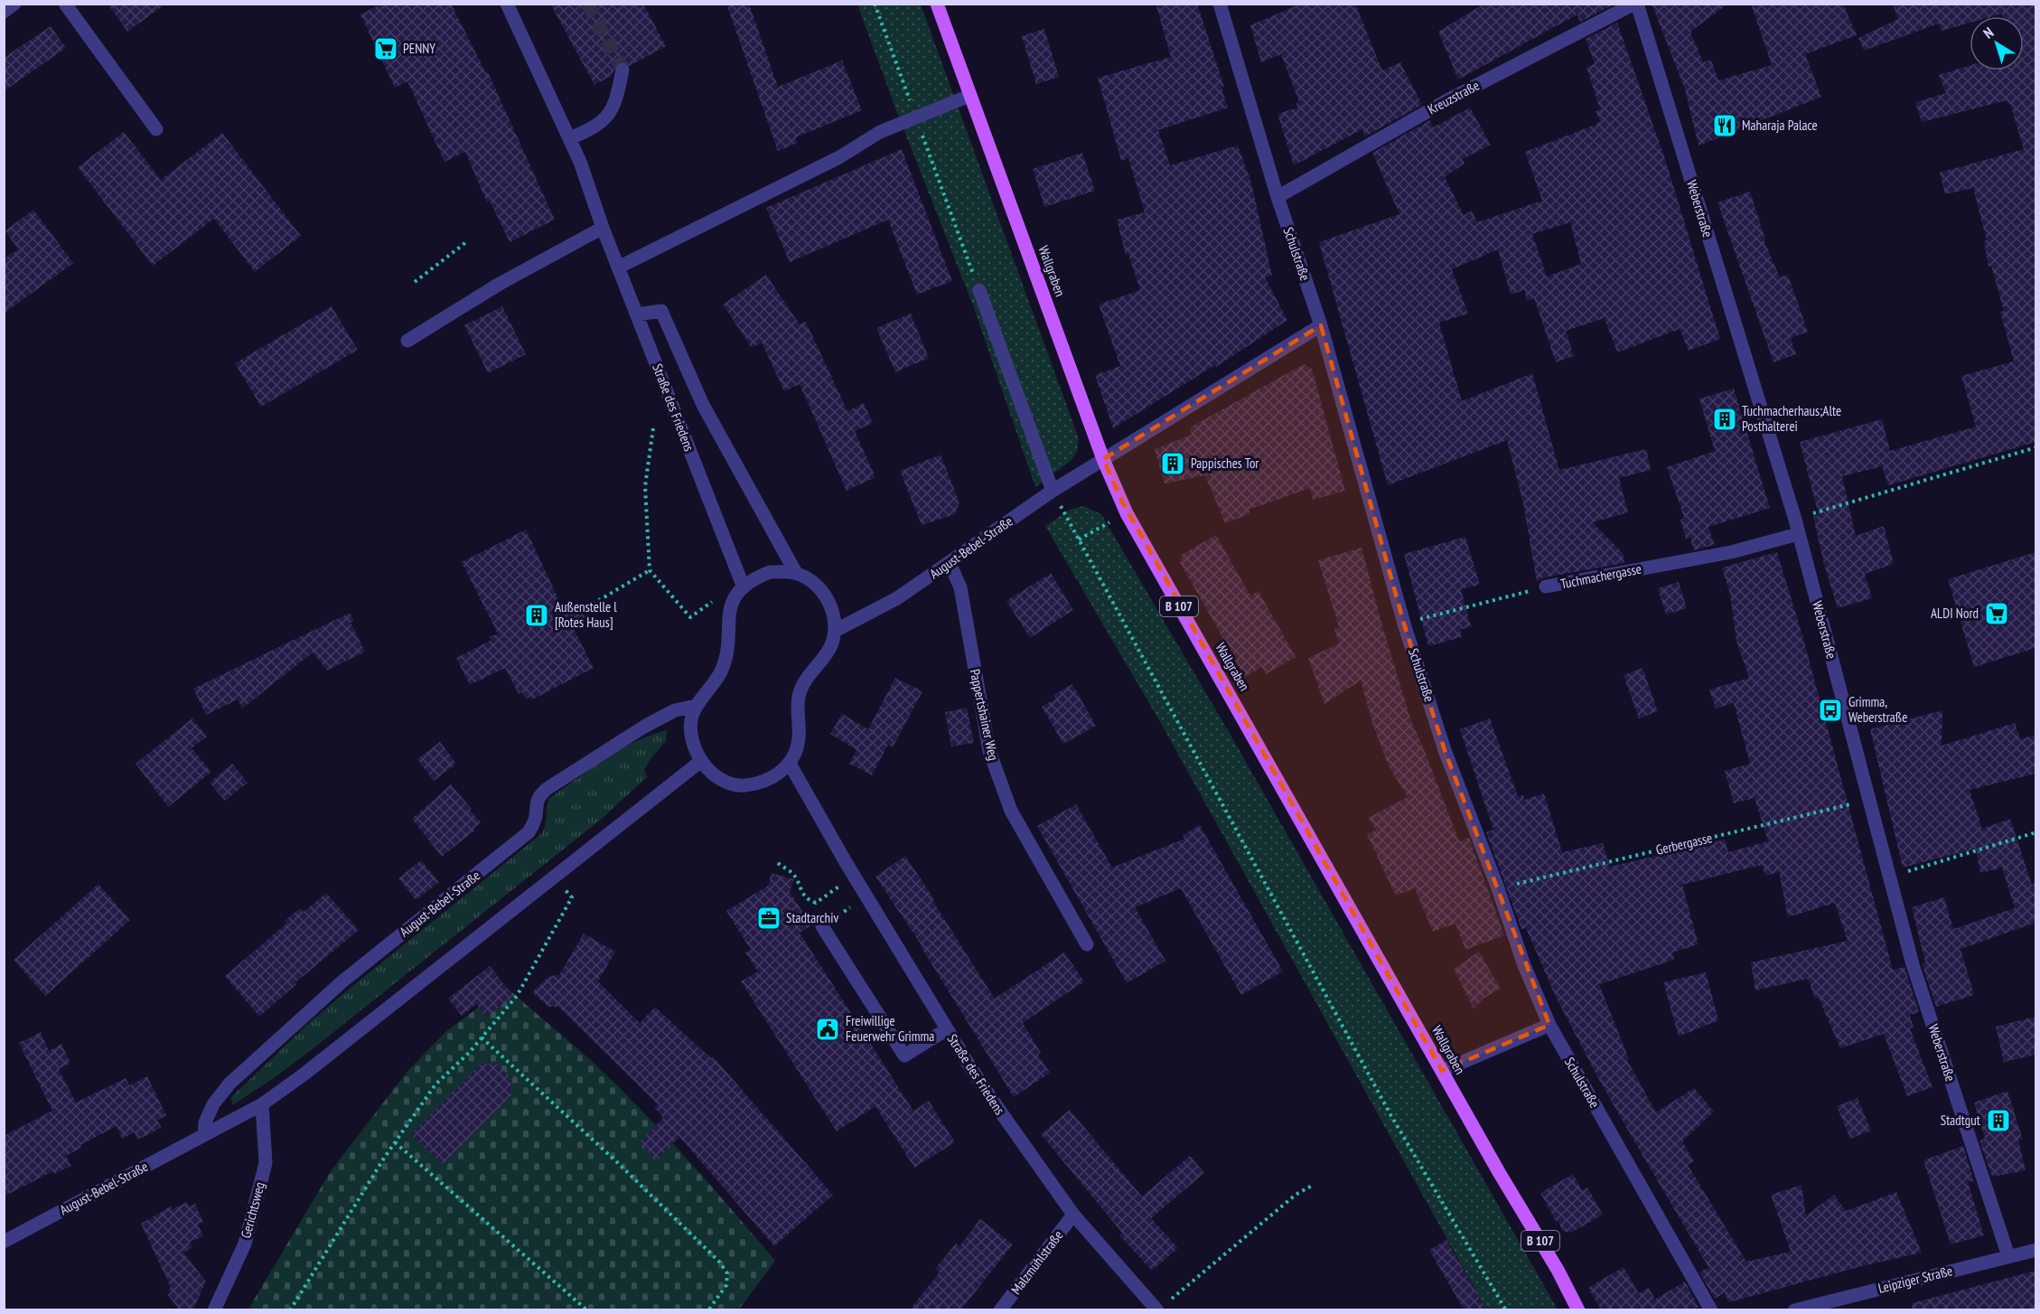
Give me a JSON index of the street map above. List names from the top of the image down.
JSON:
{
  "streets": {
    "main road": ["Wallgraben", "B 107"],
    "street": [
      "Kreuzstraße",
      "Weberstraße",
      "Schulstraße",
      "Straße des Friedens",
      "August-Bebel-Straße",
      "Tuchmachergasse",
      "Pappertshainer Weg",
      "Gerichtsweg",
      "Malzmühlstraße",
      "Leipziger Straße"
    ],
    "path": ["Gerbergasse"]
  },
  "crossings": [
    ["Kreuzstraße", "Weberstraße"],
    ["Kreuzstraße", "Schulstraße"],
    ["Weberstraße", "Tuchmachergasse"],
    ["Weberstraße", "Gerbergasse"],
    ["Weberstraße", "Leipziger Straße"],
    ["Schulstraße", "Tuchmachergasse"],
    ["Schulstraße", "Gerbergasse"],
    ["Wallgraben", "August-Bebel-Straße"],
    ["Straße des Friedens", "Malzmühlstraße"],
    ["August-Bebel-Straße", "Pappertshainer Weg"],
    ["August-Bebel-Straße", "Gerichtsweg"]
  ],
  "places": {
    "supermarket": ["PENNY", "ALDI Nord"],
    "restaurant": ["Maharaja Palace"],
    "building": [
      "Tuchmacherhaus;Alte Posthalterei",
      "Pappisches Tor",
      "Außenstelle l [Rotes Haus]",
      "Stadtgut"
    ],
    "bus stop": ["Grimma, Weberstraße"],
    "office": ["Stadtarchiv"],
    "public building": ["Freiwillige Feuerwehr Grimma"]
  },
  "north": "top left"
}
